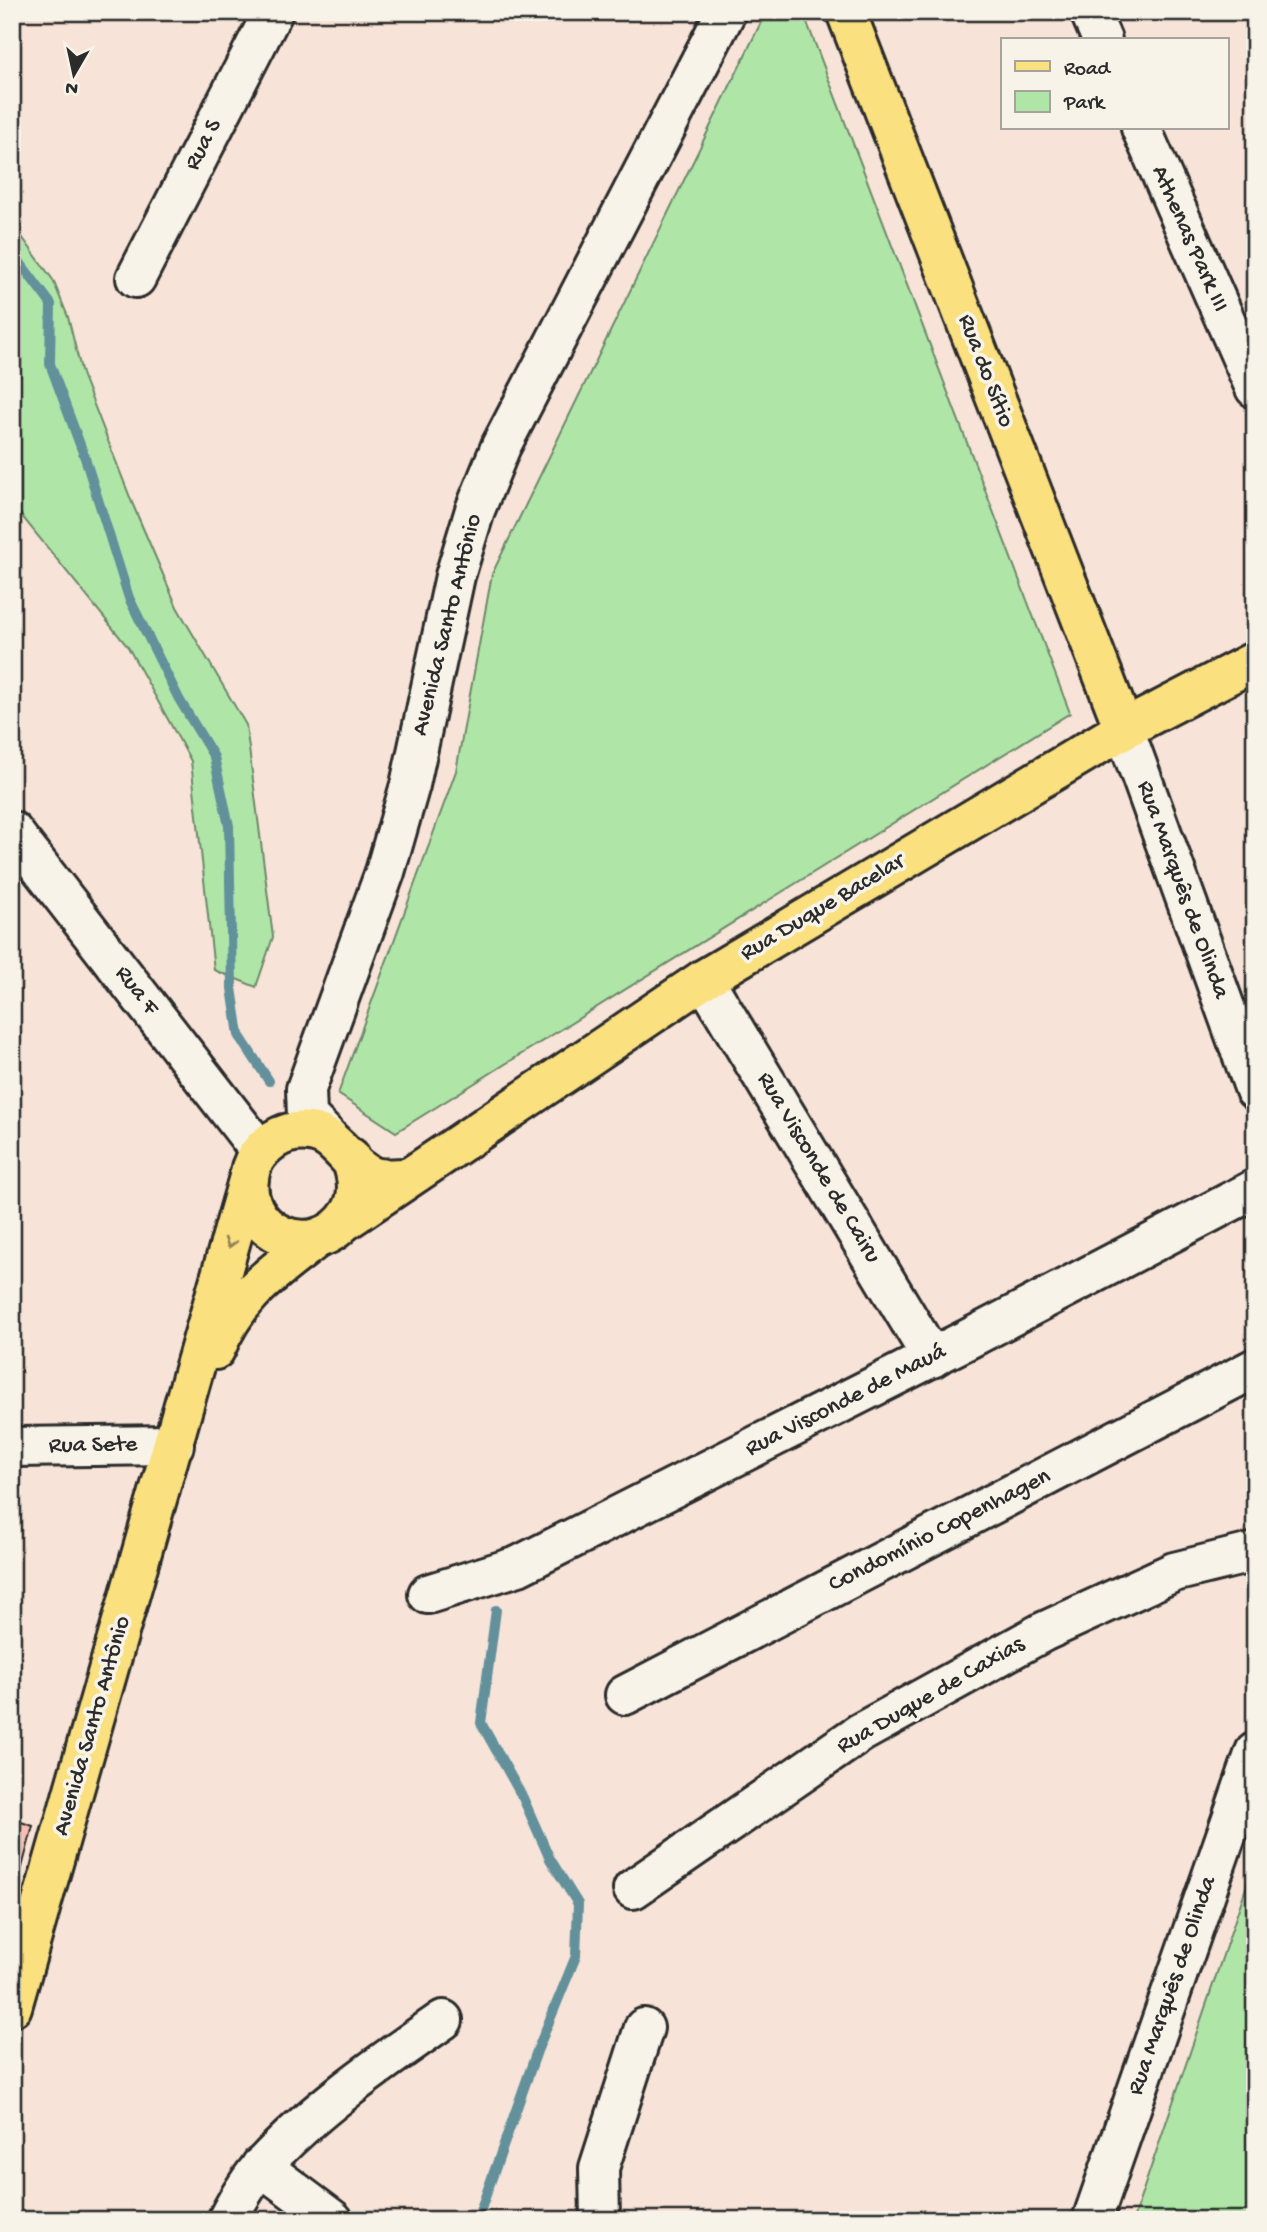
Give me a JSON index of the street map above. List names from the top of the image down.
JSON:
{
  "streets": {
    "main road": ["Rua do Sítio", "Avenida Santo Antônio", "Rua Duque Bacelar"],
    "street": [
      "Rua S",
      "Athenas Park III",
      "Rua Marquês de Olinda",
      "Rua F",
      "Rua Visconde de Cairu",
      "Rua Visconde de Mauá",
      "Rua Sete",
      "Condomínio Copenhagen",
      "Rua Duque de Caxias"
    ]
  },
  "crossings": [
    ["Rua do Sítio", "Rua Marquês de Olinda"],
    ["Rua do Sítio", "Rua Duque Bacelar"],
    ["Avenida Santo Antônio", "Rua Duque Bacelar"],
    ["Avenida Santo Antônio", "Rua F"],
    ["Avenida Santo Antônio", "Rua Sete"],
    ["Rua Marquês de Olinda", "Rua Duque Bacelar"],
    ["Rua Duque Bacelar", "Rua Visconde de Cairu"],
    ["Rua Visconde de Cairu", "Rua Visconde de Mauá"]
  ],
  "legend": ["Road", "Park"],
  "north": "bottom"
}
